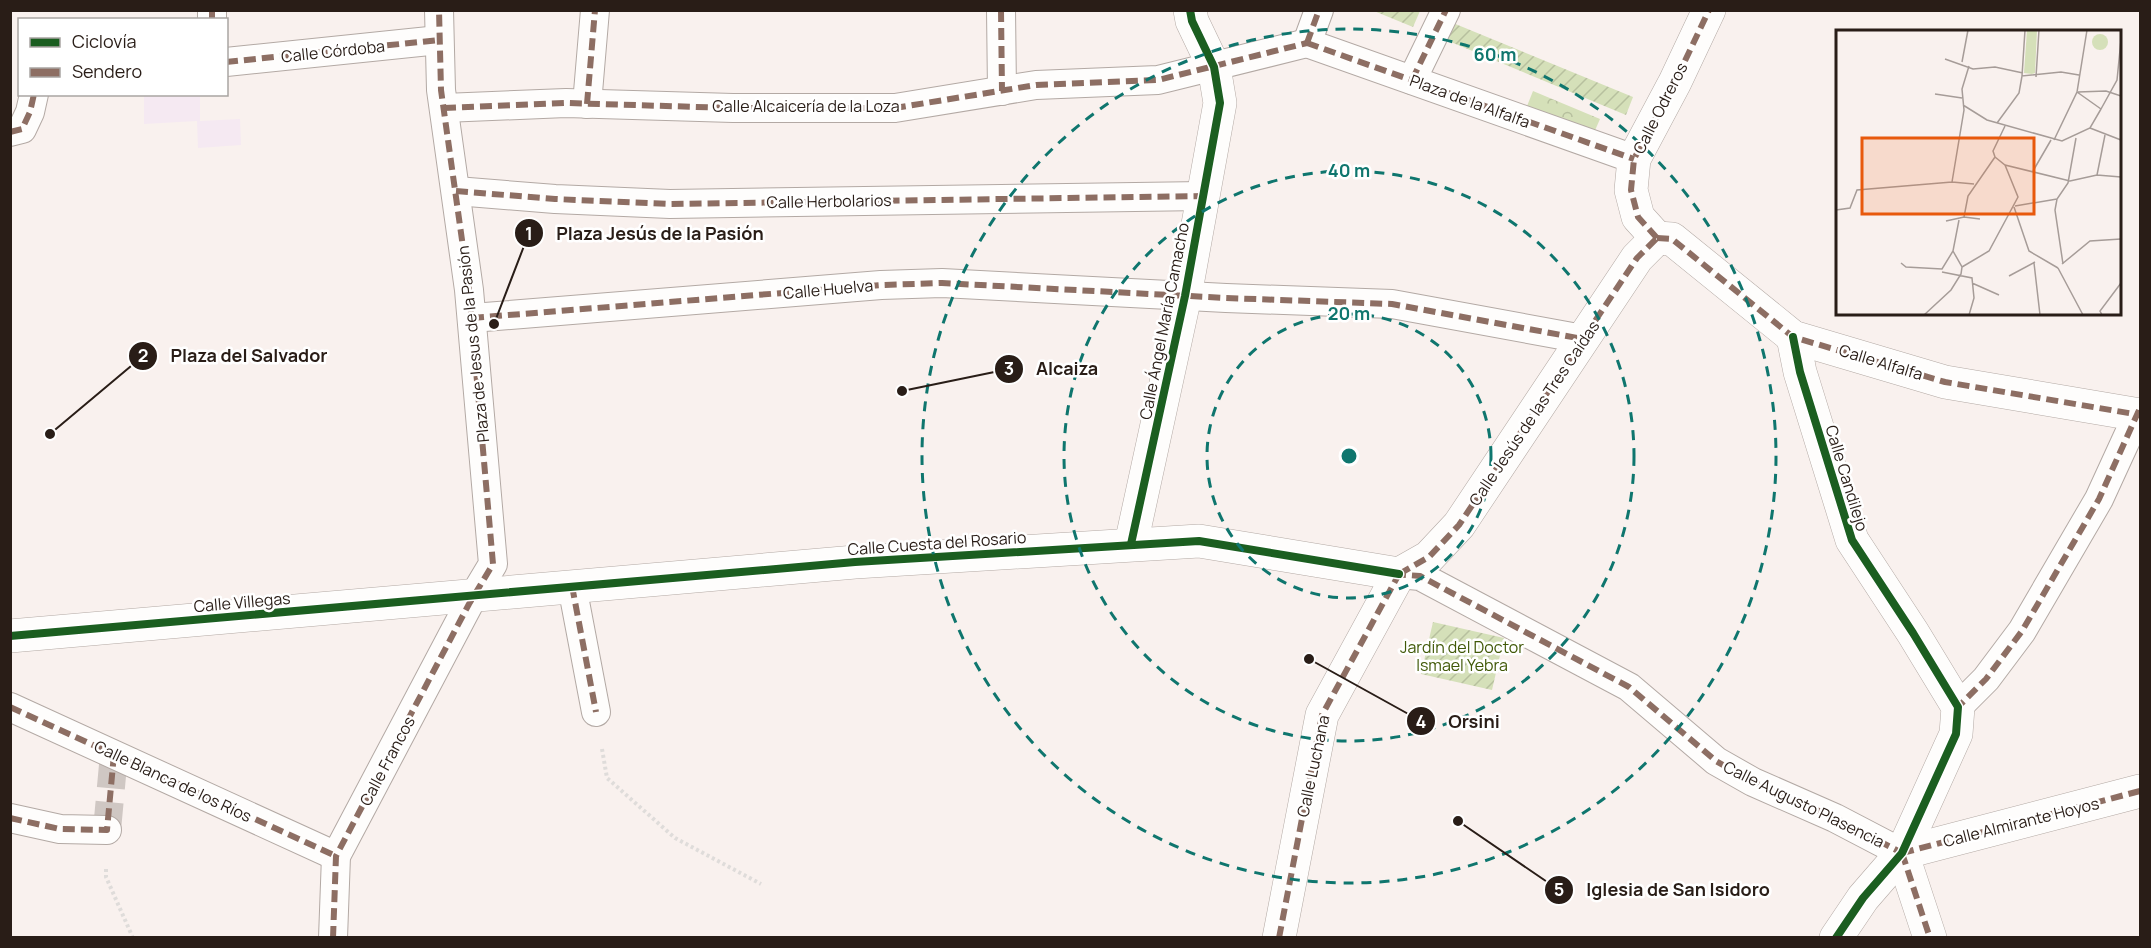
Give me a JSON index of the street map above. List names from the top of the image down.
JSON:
{
  "streets": {
    "street": [
      "Calle Córdoba",
      "Plaza de la Alfalfa",
      "Calle Alcaicería de la Loza",
      "Calle Odreros",
      "Calle Herbolarios",
      "Calle Huelva",
      "Calle Ángel María Camacho",
      "Plaza de Jesus de la Pasión",
      "Calle Alfalfa",
      "Calle Jesús de las Tres Caídas",
      "Calle Candilejo",
      "Calle Cuesta del Rosario",
      "Calle Villegas",
      "Calle Francos",
      "Calle Luchana",
      "Calle Blanca de los Ríos",
      "Calle Augusto Plasencia",
      "Calle Almirante Hoyos"
    ]
  },
  "crossings": [
    ["Calle Córdoba", "Plaza de Jesus de la Pasión"],
    ["Plaza de la Alfalfa", "Calle Alcaicería de la Loza"],
    ["Plaza de la Alfalfa", "Calle Odreros"],
    ["Calle Alcaicería de la Loza", "Calle Ángel María Camacho"],
    ["Calle Alcaicería de la Loza", "Plaza de Jesus de la Pasión"],
    ["Calle Odreros", "Calle Alfalfa"],
    ["Calle Odreros", "Calle Jesús de las Tres Caídas"],
    ["Calle Herbolarios", "Calle Ángel María Camacho"],
    ["Calle Herbolarios", "Plaza de Jesus de la Pasión"],
    ["Calle Huelva", "Calle Ángel María Camacho"],
    ["Calle Huelva", "Plaza de Jesus de la Pasión"],
    ["Calle Huelva", "Calle Jesús de las Tres Caídas"],
    ["Calle Ángel María Camacho", "Calle Cuesta del Rosario"],
    ["Plaza de Jesus de la Pasión", "Calle Cuesta del Rosario"],
    ["Plaza de Jesus de la Pasión", "Calle Villegas"],
    ["Plaza de Jesus de la Pasión", "Calle Francos"],
    ["Calle Alfalfa", "Calle Jesús de las Tres Caídas"],
    ["Calle Alfalfa", "Calle Candilejo"],
    ["Calle Jesús de las Tres Caídas", "Calle Cuesta del Rosario"],
    ["Calle Jesús de las Tres Caídas", "Calle Luchana"],
    ["Calle Jesús de las Tres Caídas", "Calle Augusto Plasencia"],
    ["Calle Cuesta del Rosario", "Calle Villegas"],
    ["Calle Cuesta del Rosario", "Calle Francos"],
    ["Calle Cuesta del Rosario", "Calle Luchana"],
    ["Calle Cuesta del Rosario", "Calle Augusto Plasencia"],
    ["Calle Villegas", "Calle Francos"],
    ["Calle Francos", "Calle Blanca de los Ríos"],
    ["Calle Luchana", "Calle Augusto Plasencia"],
    ["Calle Augusto Plasencia", "Calle Almirante Hoyos"]
  ],
  "parks": ["Jardín del Doctor Ismael Yebra"],
  "places": [
    "Plaza Jesús de la Pasión",
    "Alcaiza",
    "Plaza del Salvador",
    "Orsini",
    "Iglesia de San Isidoro"
  ],
  "legend": ["Ciclovía", "Sendero"],
  "rings": ["60 m", "40 m", "20 m"]
}
